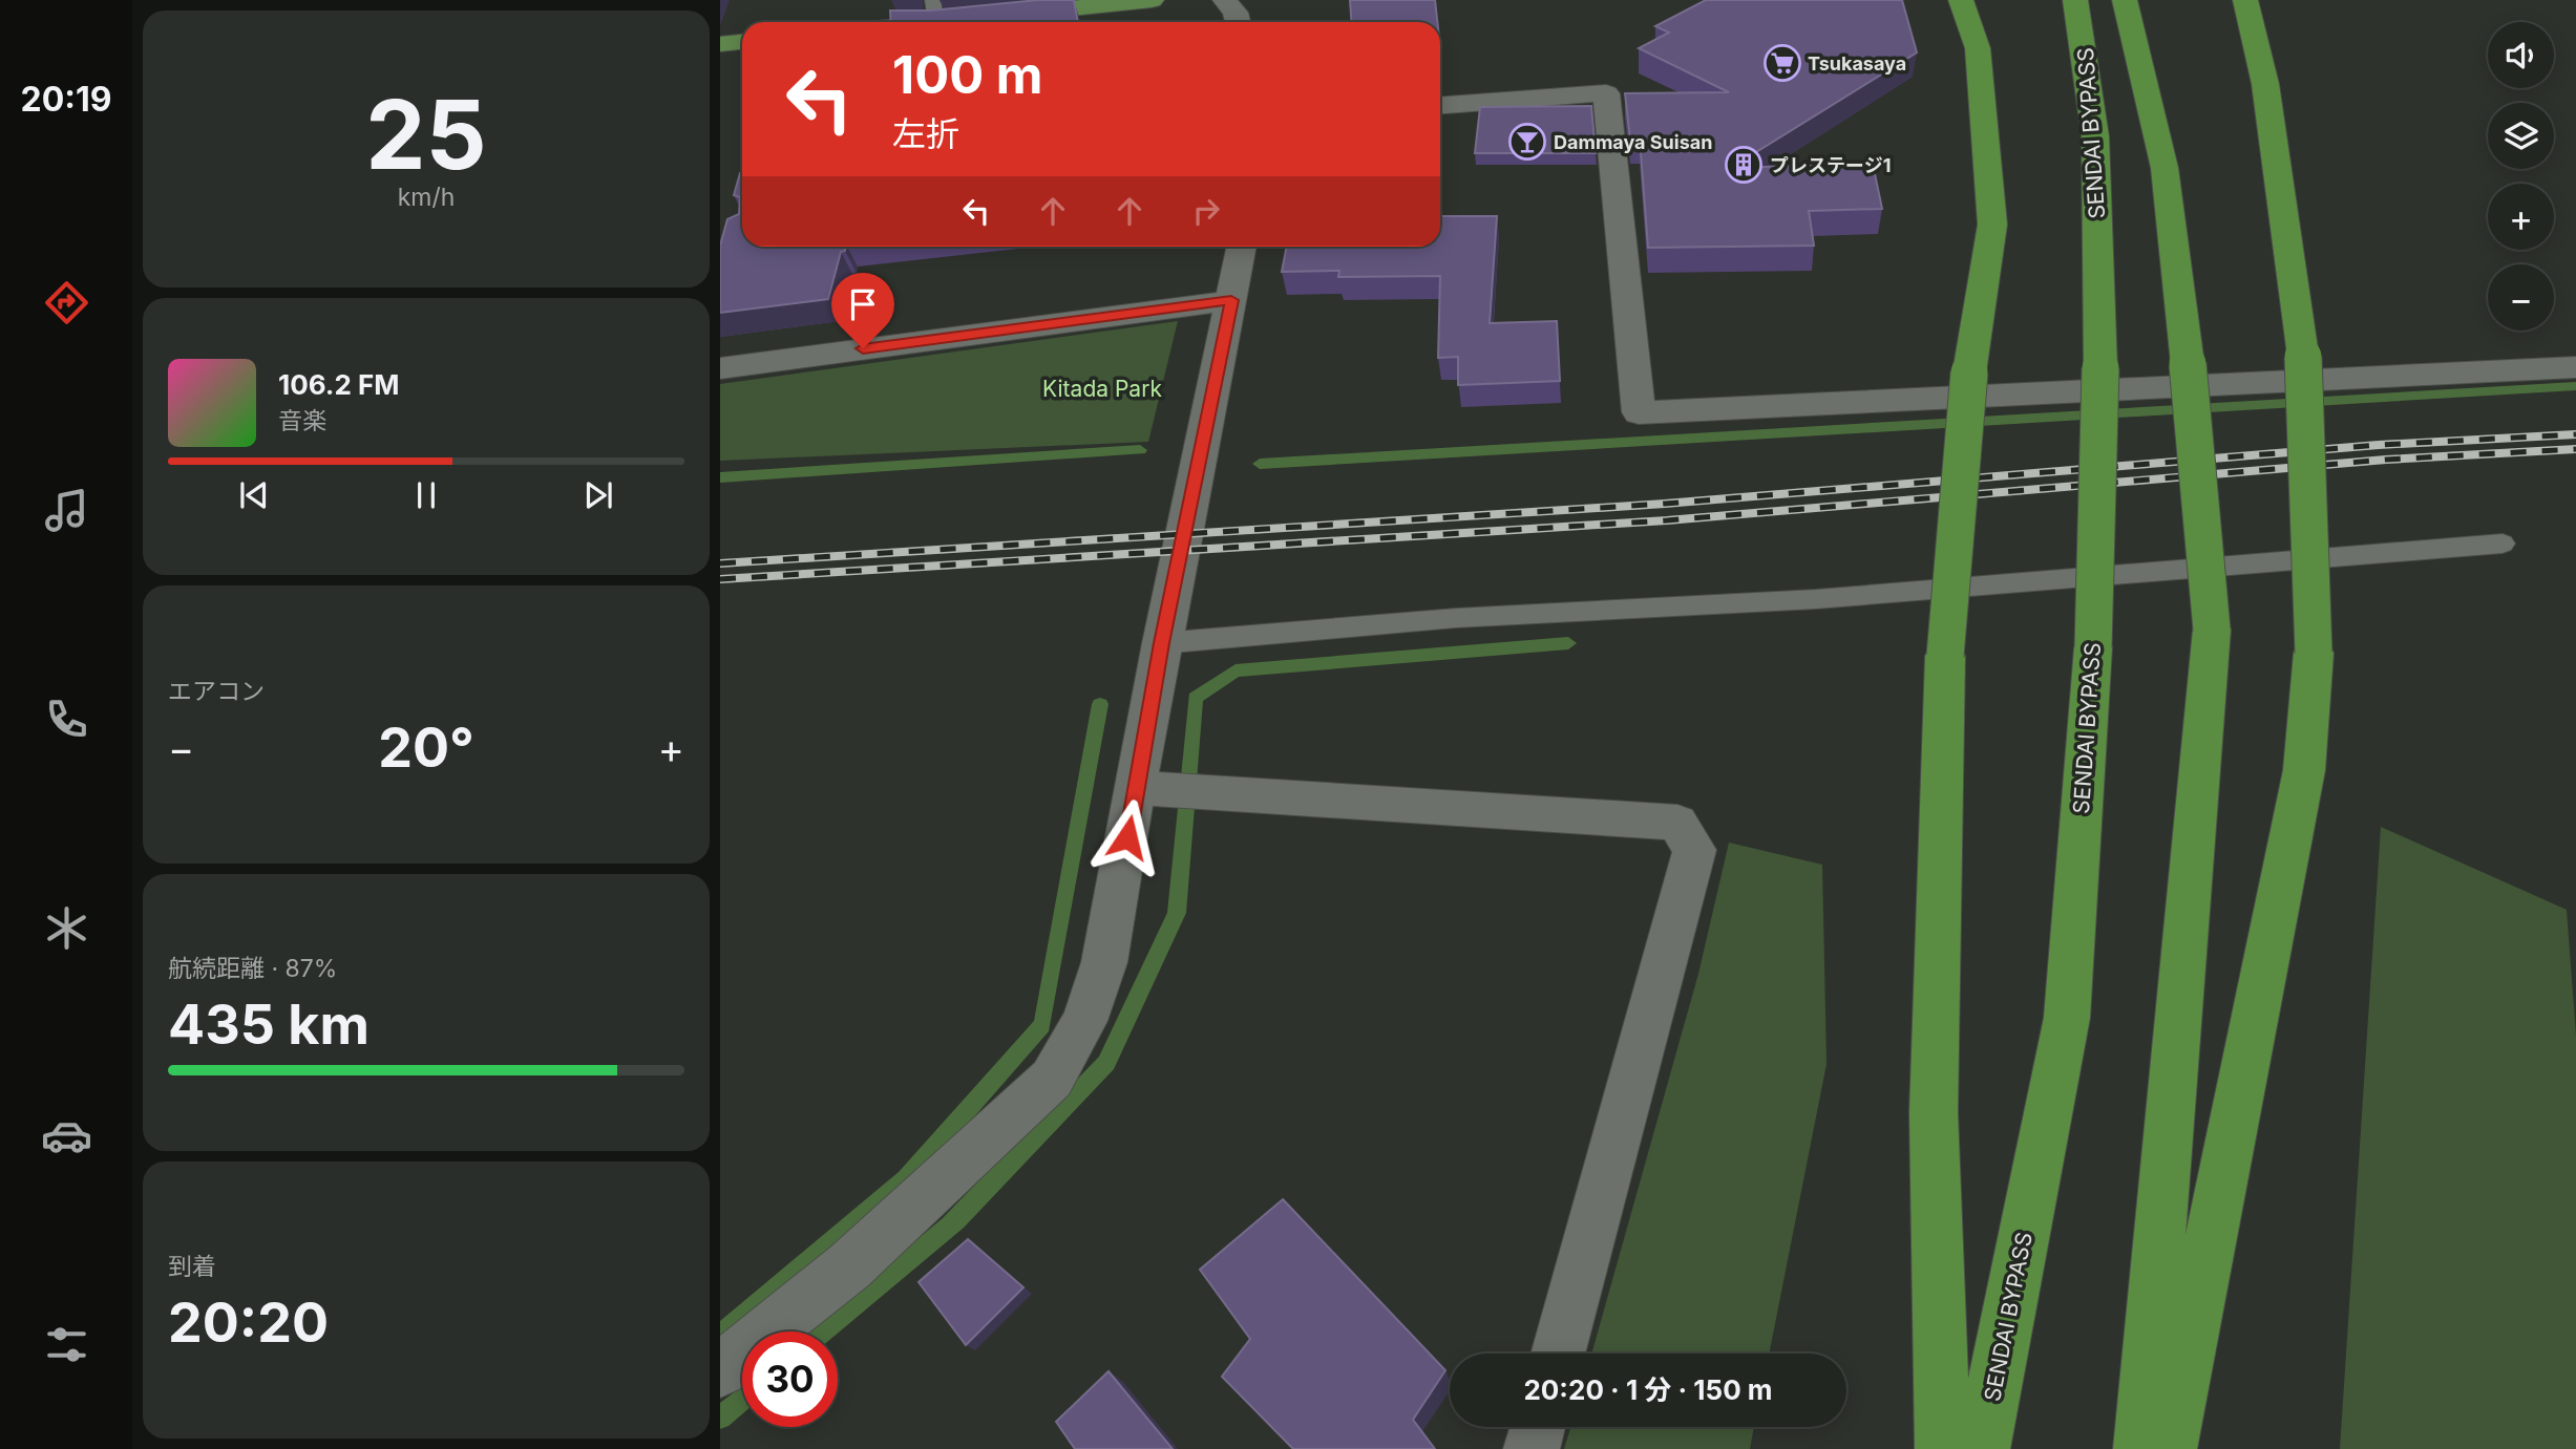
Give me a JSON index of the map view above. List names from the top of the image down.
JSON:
{
  "streets": {
    "highway": ["SENDAI BYPASS"]
  },
  "parks": ["Kitada Park"],
  "places": {
    "supermarket": ["Tsukasaya"],
    "bar": ["Dammaya Suisan"],
    "building": ["プレステージ1"]
  },
  "page": {
    "tabs": "20:19",
    "tile": [
      ["25", "km/h"],
      "エアコン",
      ["航続距離 · 87%", "435 km"],
      ["到着", "20:20"]
    ],
    "map_buttons": ["+", "−"],
    "turn": ["100 m", "左折"],
    "song": ["106.2 FM", "音楽"],
    "heat": ["−", "20°", "+"],
    "limit": "30",
    "trip": "20:20 · 1 分 · 150 m"
  }
}
